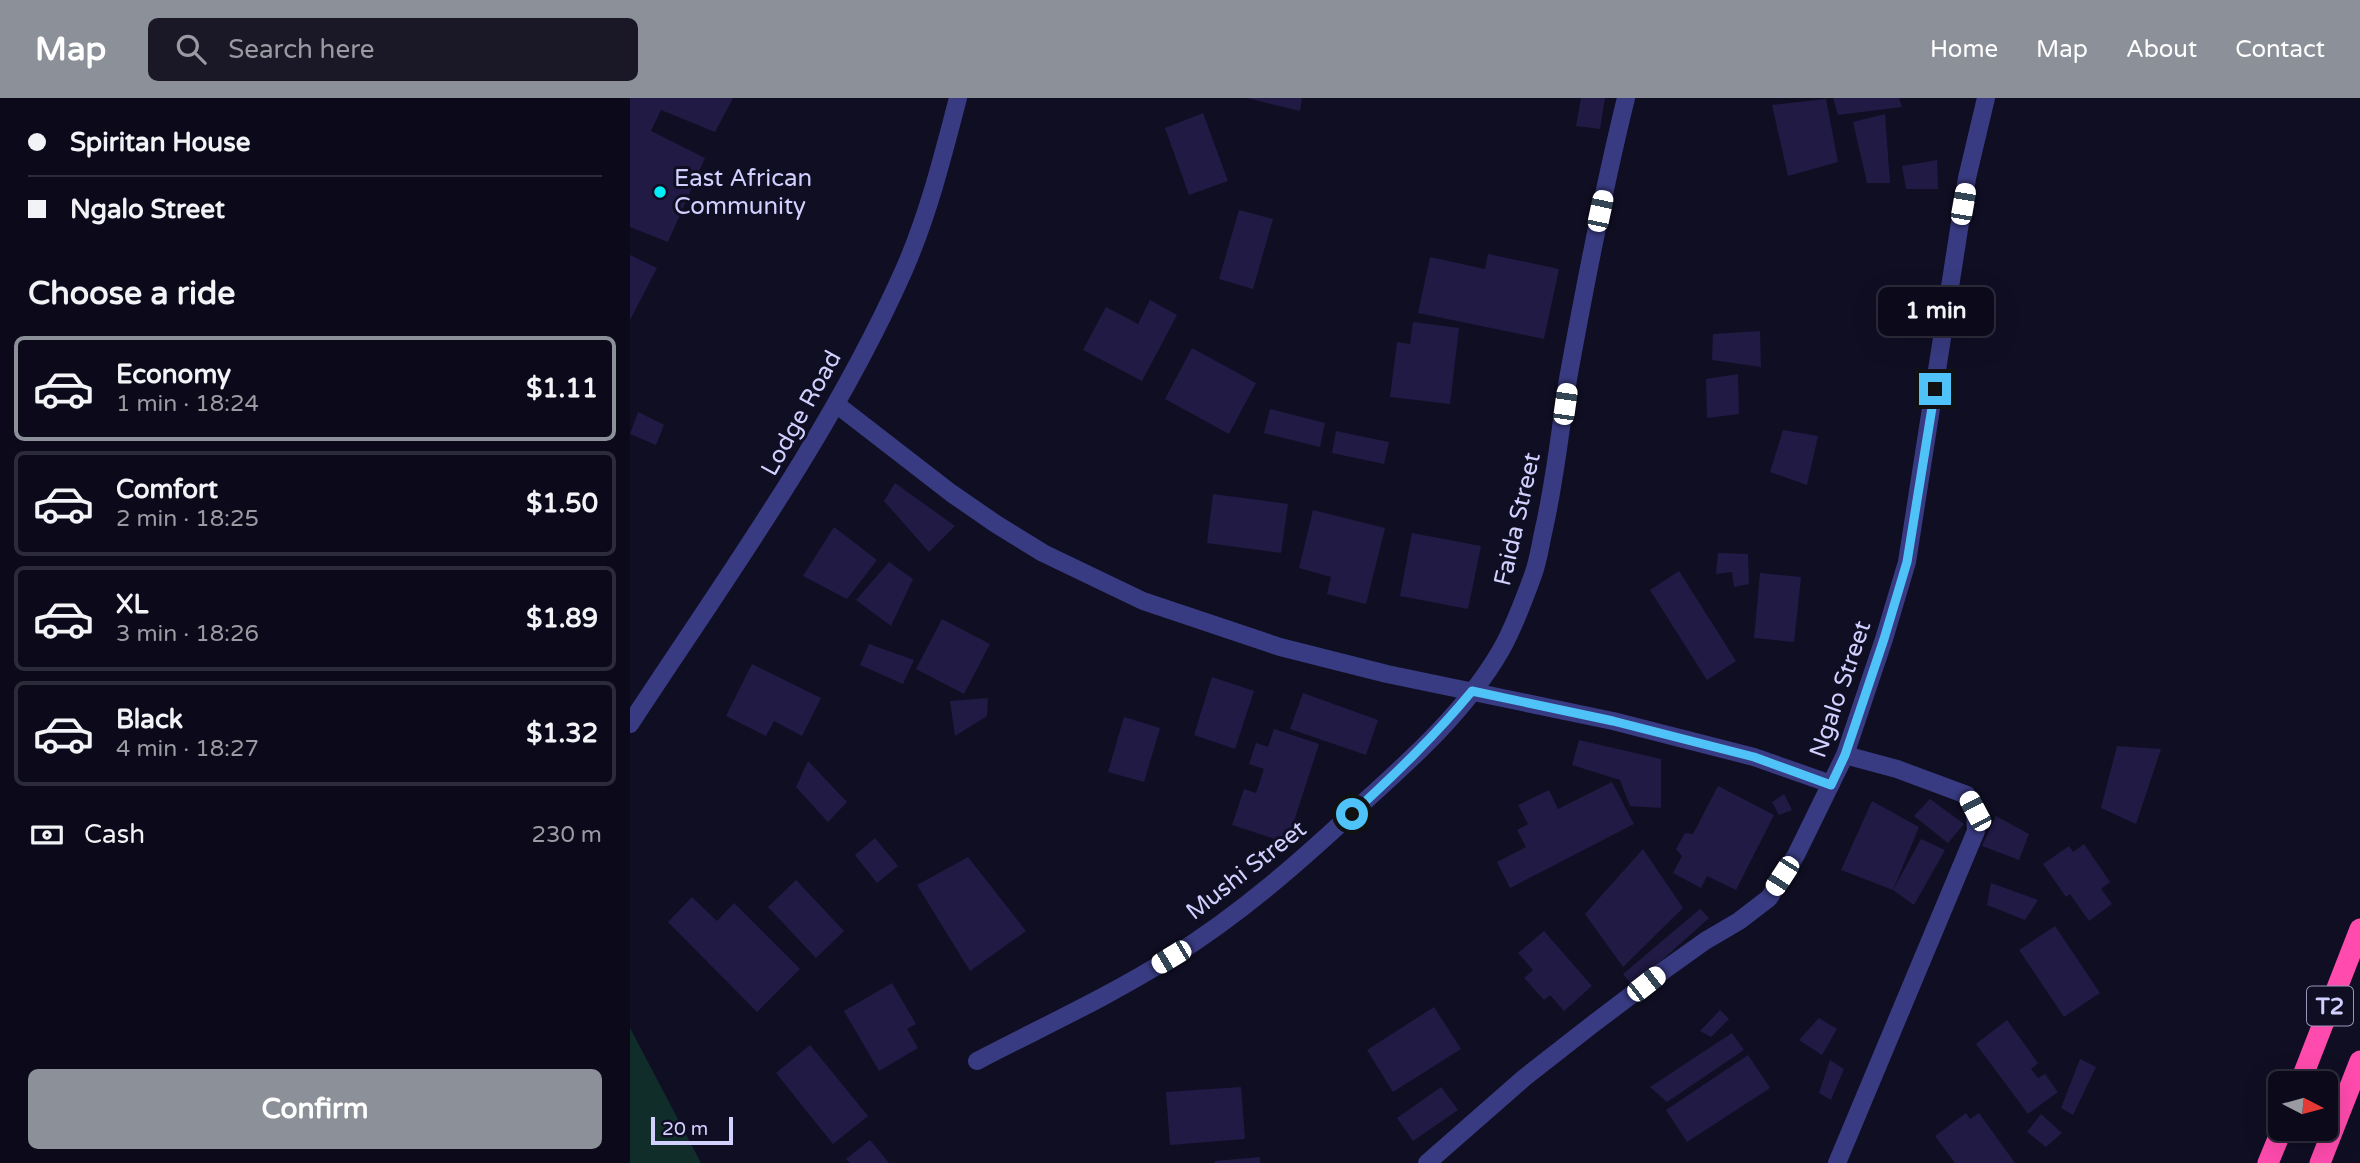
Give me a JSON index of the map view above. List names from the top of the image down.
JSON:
{
  "streets": {
    "highway": ["T2"],
    "street": [
      "Lodge Road",
      "Faida Street",
      "Ngalo Street",
      "Mushi Street"
    ]
  },
  "crossings": [
    ["Faida Street", "Mushi Street"]
  ],
  "places": ["East African Community"],
  "scale_bar": "20 m",
  "north": "right",
  "page": {
    "header": "Map",
    "search": "Search here",
    "nav": [
      "Home",
      "Map",
      "About",
      "Contact"
    ],
    "banner": ["Spiritan House", "Ngalo Street"],
    "heading": "Choose a ride",
    "bubble": "1 min",
    "list": [
      {
        "name": "Economy",
        "note": "1 min · 18:24",
        "value": "$1.11"
      },
      {
        "name": "Comfort",
        "note": "2 min · 18:25",
        "value": "$1.50"
      },
      {
        "name": "XL",
        "note": "3 min · 18:26",
        "value": "$1.89"
      },
      {
        "name": "Black",
        "note": "4 min · 18:27",
        "value": "$1.32"
      }
    ],
    "pay": ["Cash", "230 m"],
    "buttons": "Confirm",
    "scale": "20 m"
  }
}
